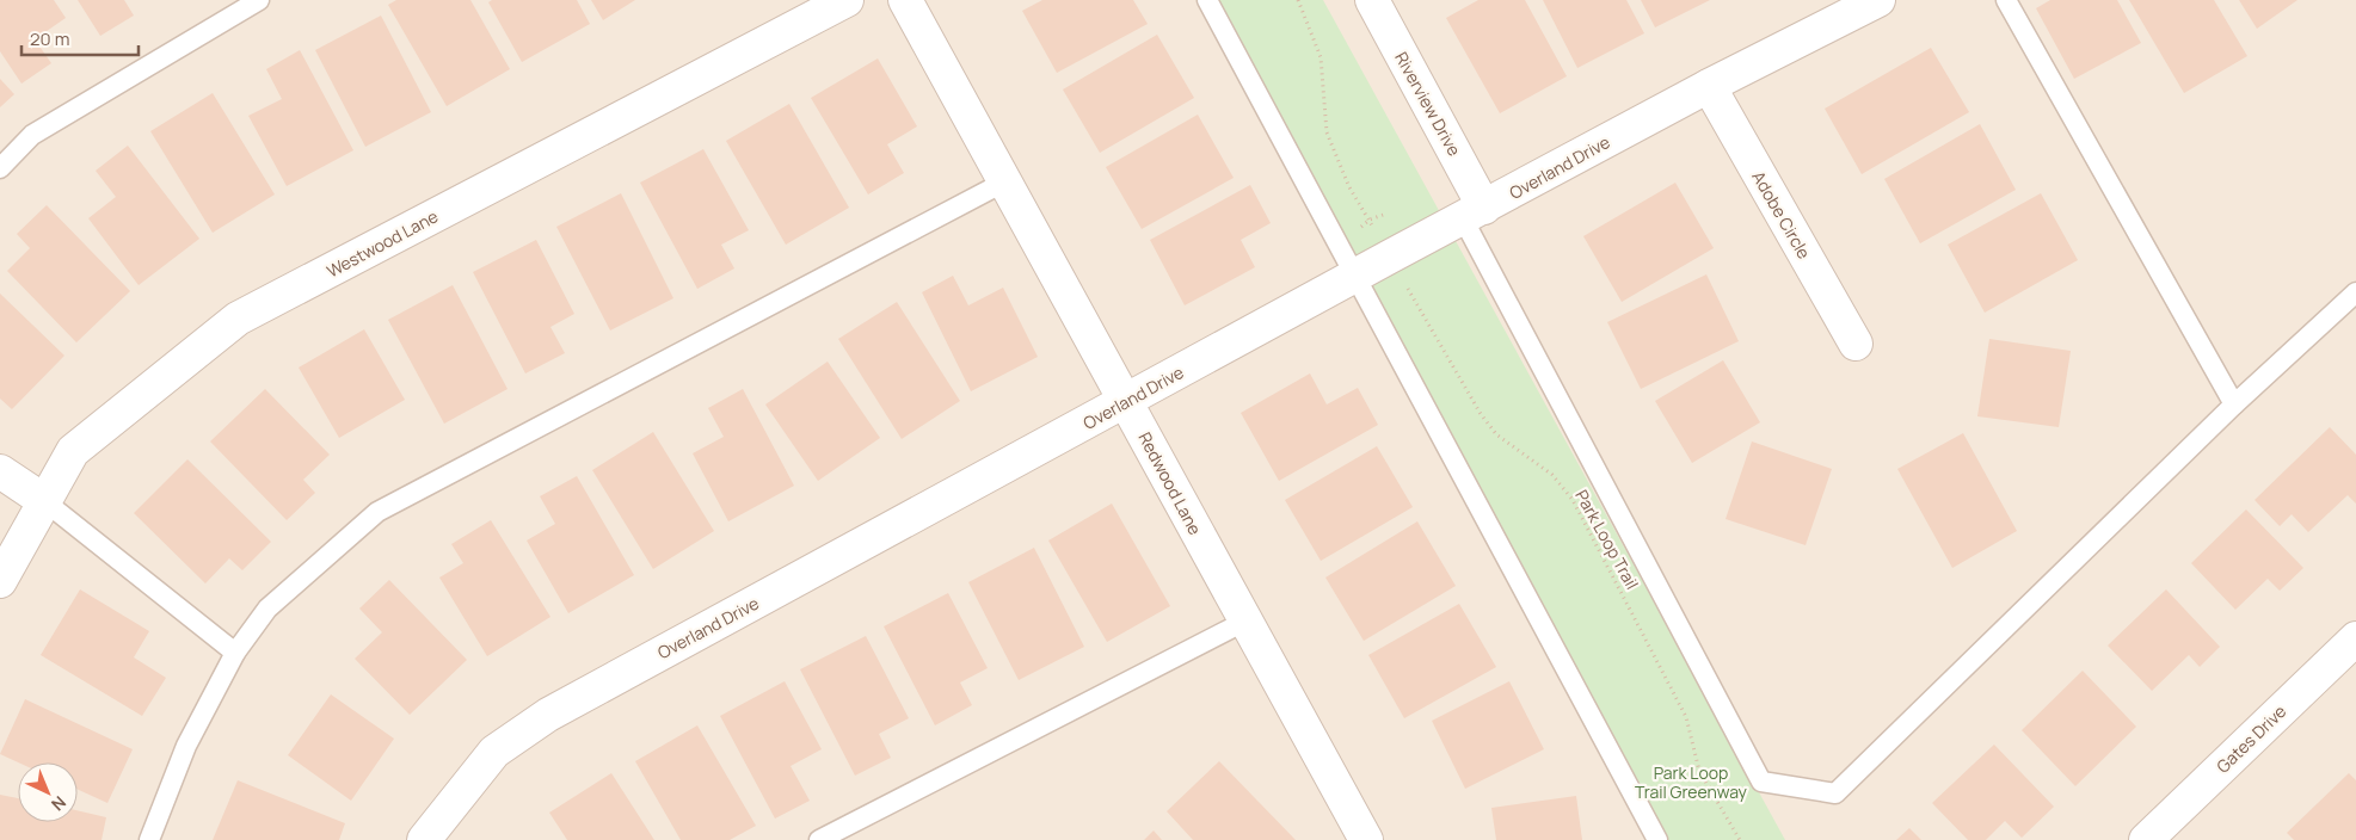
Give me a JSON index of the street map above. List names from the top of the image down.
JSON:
{
  "streets": {
    "street": [
      "Riverview Drive",
      "Overland Drive",
      "Adobe Circle",
      "Westwood Lane",
      "Redwood Lane",
      "Gates Drive"
    ],
    "path": ["Park Loop Trail"]
  },
  "crossings": [
    ["Riverview Drive", "Overland Drive"],
    ["Overland Drive", "Adobe Circle"],
    ["Overland Drive", "Redwood Lane"]
  ],
  "parks": ["Park Loop Trail Greenway"],
  "scale_bar": "20 m",
  "north": "bottom right"
}
